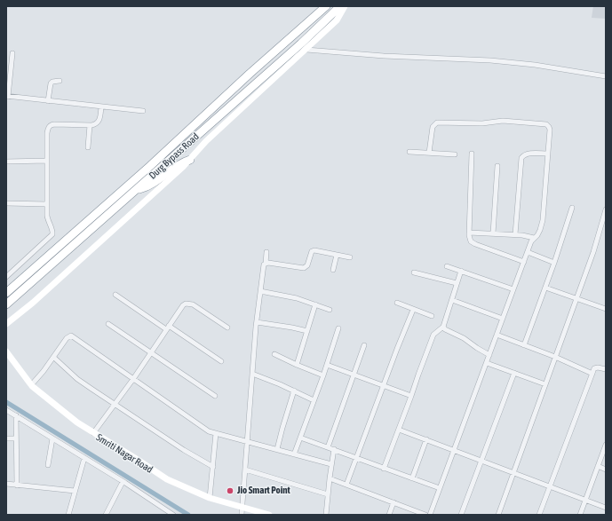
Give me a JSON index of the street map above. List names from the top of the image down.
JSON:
{
  "streets": {
    "highway": ["Durg Bypass Road"],
    "street": ["Smriti Nagar Road"]
  },
  "places": ["Jio Smart Point"]
}
